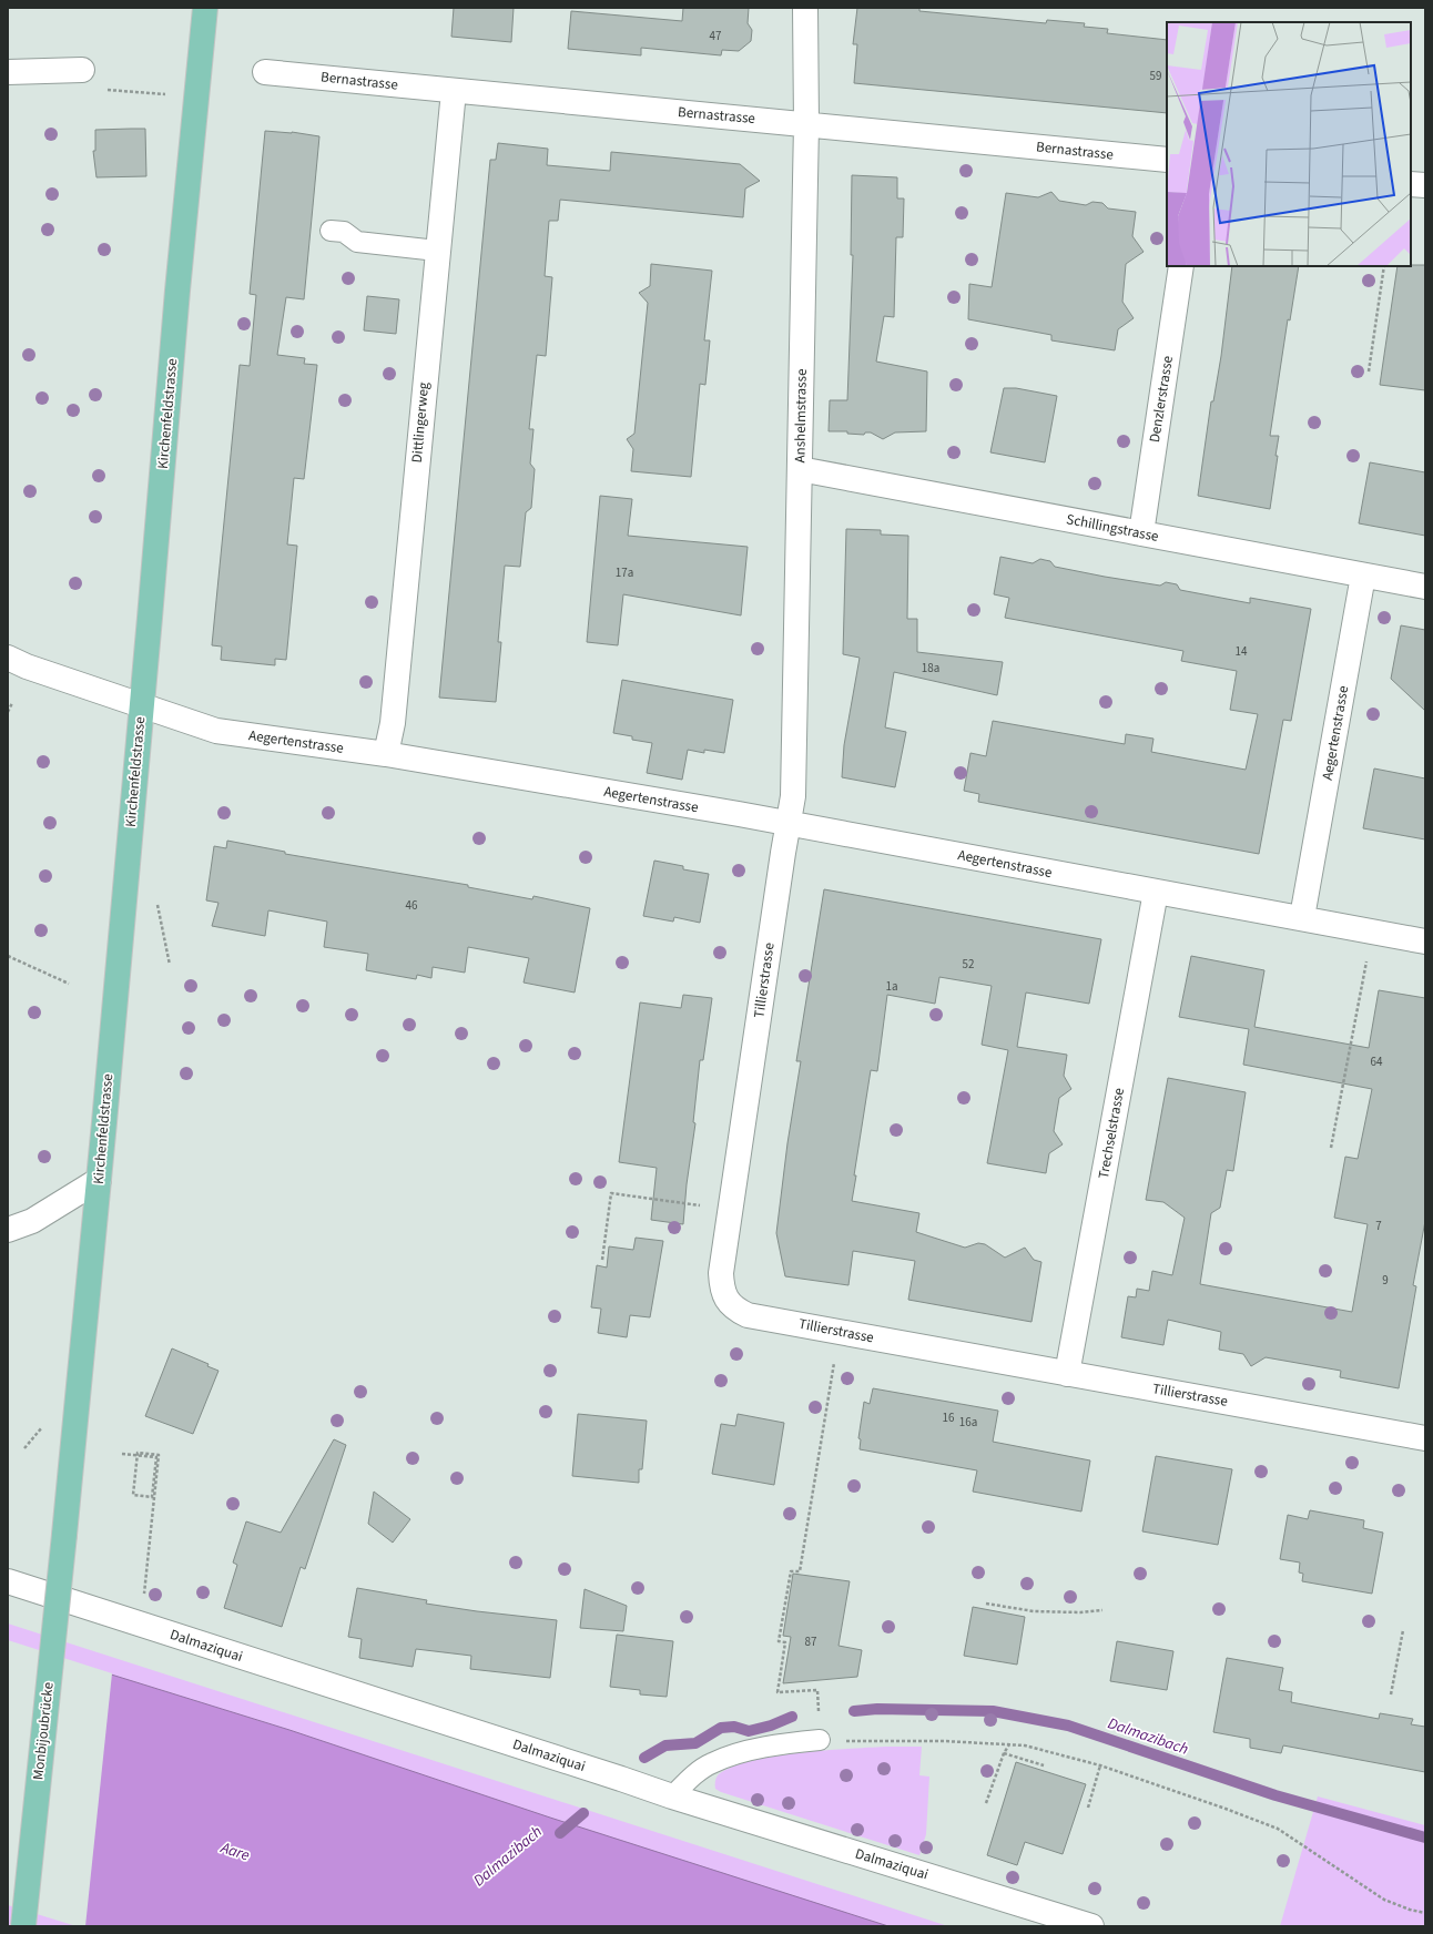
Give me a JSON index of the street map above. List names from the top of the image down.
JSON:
{
  "streets": {
    "main road": ["Kirchenfeldstrasse", "Monbijoubrücke"],
    "street": [
      "Bernastrasse",
      "Denzlerstrasse",
      "Anshelmstrasse",
      "Dittlingerweg",
      "Schillingstrasse",
      "Aegertenstrasse",
      "Tillierstrasse",
      "Trechselstrasse",
      "Dalmaziquai"
    ]
  },
  "crossings": [
    ["Bernastrasse", "Anshelmstrasse"],
    ["Bernastrasse", "Dittlingerweg"],
    ["Denzlerstrasse", "Schillingstrasse"],
    ["Kirchenfeldstrasse", "Aegertenstrasse"],
    ["Kirchenfeldstrasse", "Monbijoubrücke"],
    ["Anshelmstrasse", "Schillingstrasse"],
    ["Anshelmstrasse", "Aegertenstrasse"],
    ["Anshelmstrasse", "Tillierstrasse"],
    ["Dittlingerweg", "Aegertenstrasse"],
    ["Schillingstrasse", "Aegertenstrasse"],
    ["Aegertenstrasse", "Tillierstrasse"],
    ["Aegertenstrasse", "Trechselstrasse"],
    ["Tillierstrasse", "Trechselstrasse"]
  ],
  "water": ["Dalmazibach", "Aare"],
  "house_numbers": [
    "47",
    "59",
    "17a",
    "14",
    "18a",
    "46",
    "52",
    "1a",
    "64",
    "7",
    "9",
    "16",
    "16a",
    "87"
  ]
}
